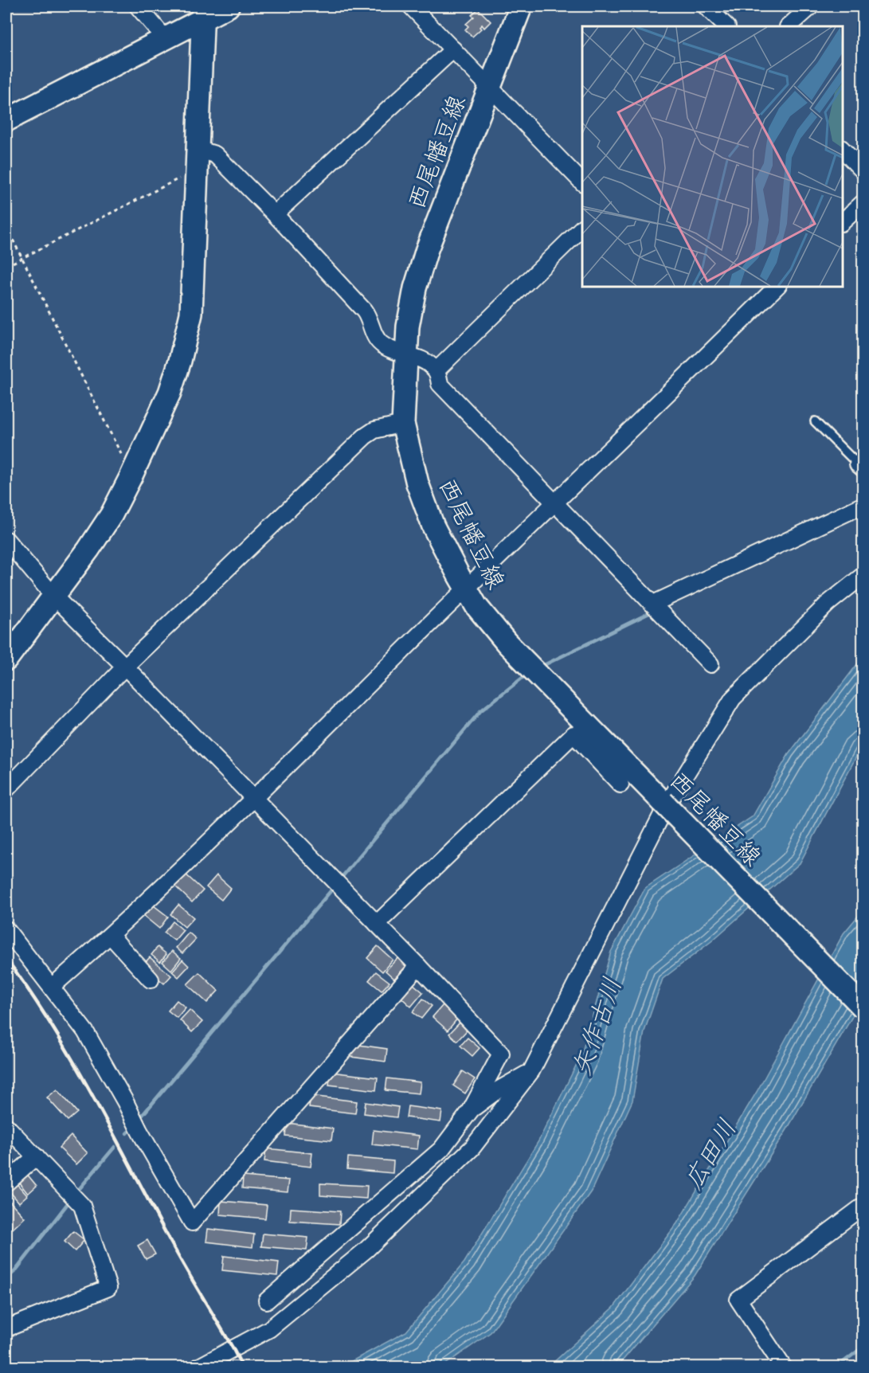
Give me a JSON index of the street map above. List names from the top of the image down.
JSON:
{
  "streets": {
    "main road": ["西尾幡豆線"]
  },
  "water": ["矢作古川", "広田川"]
}
